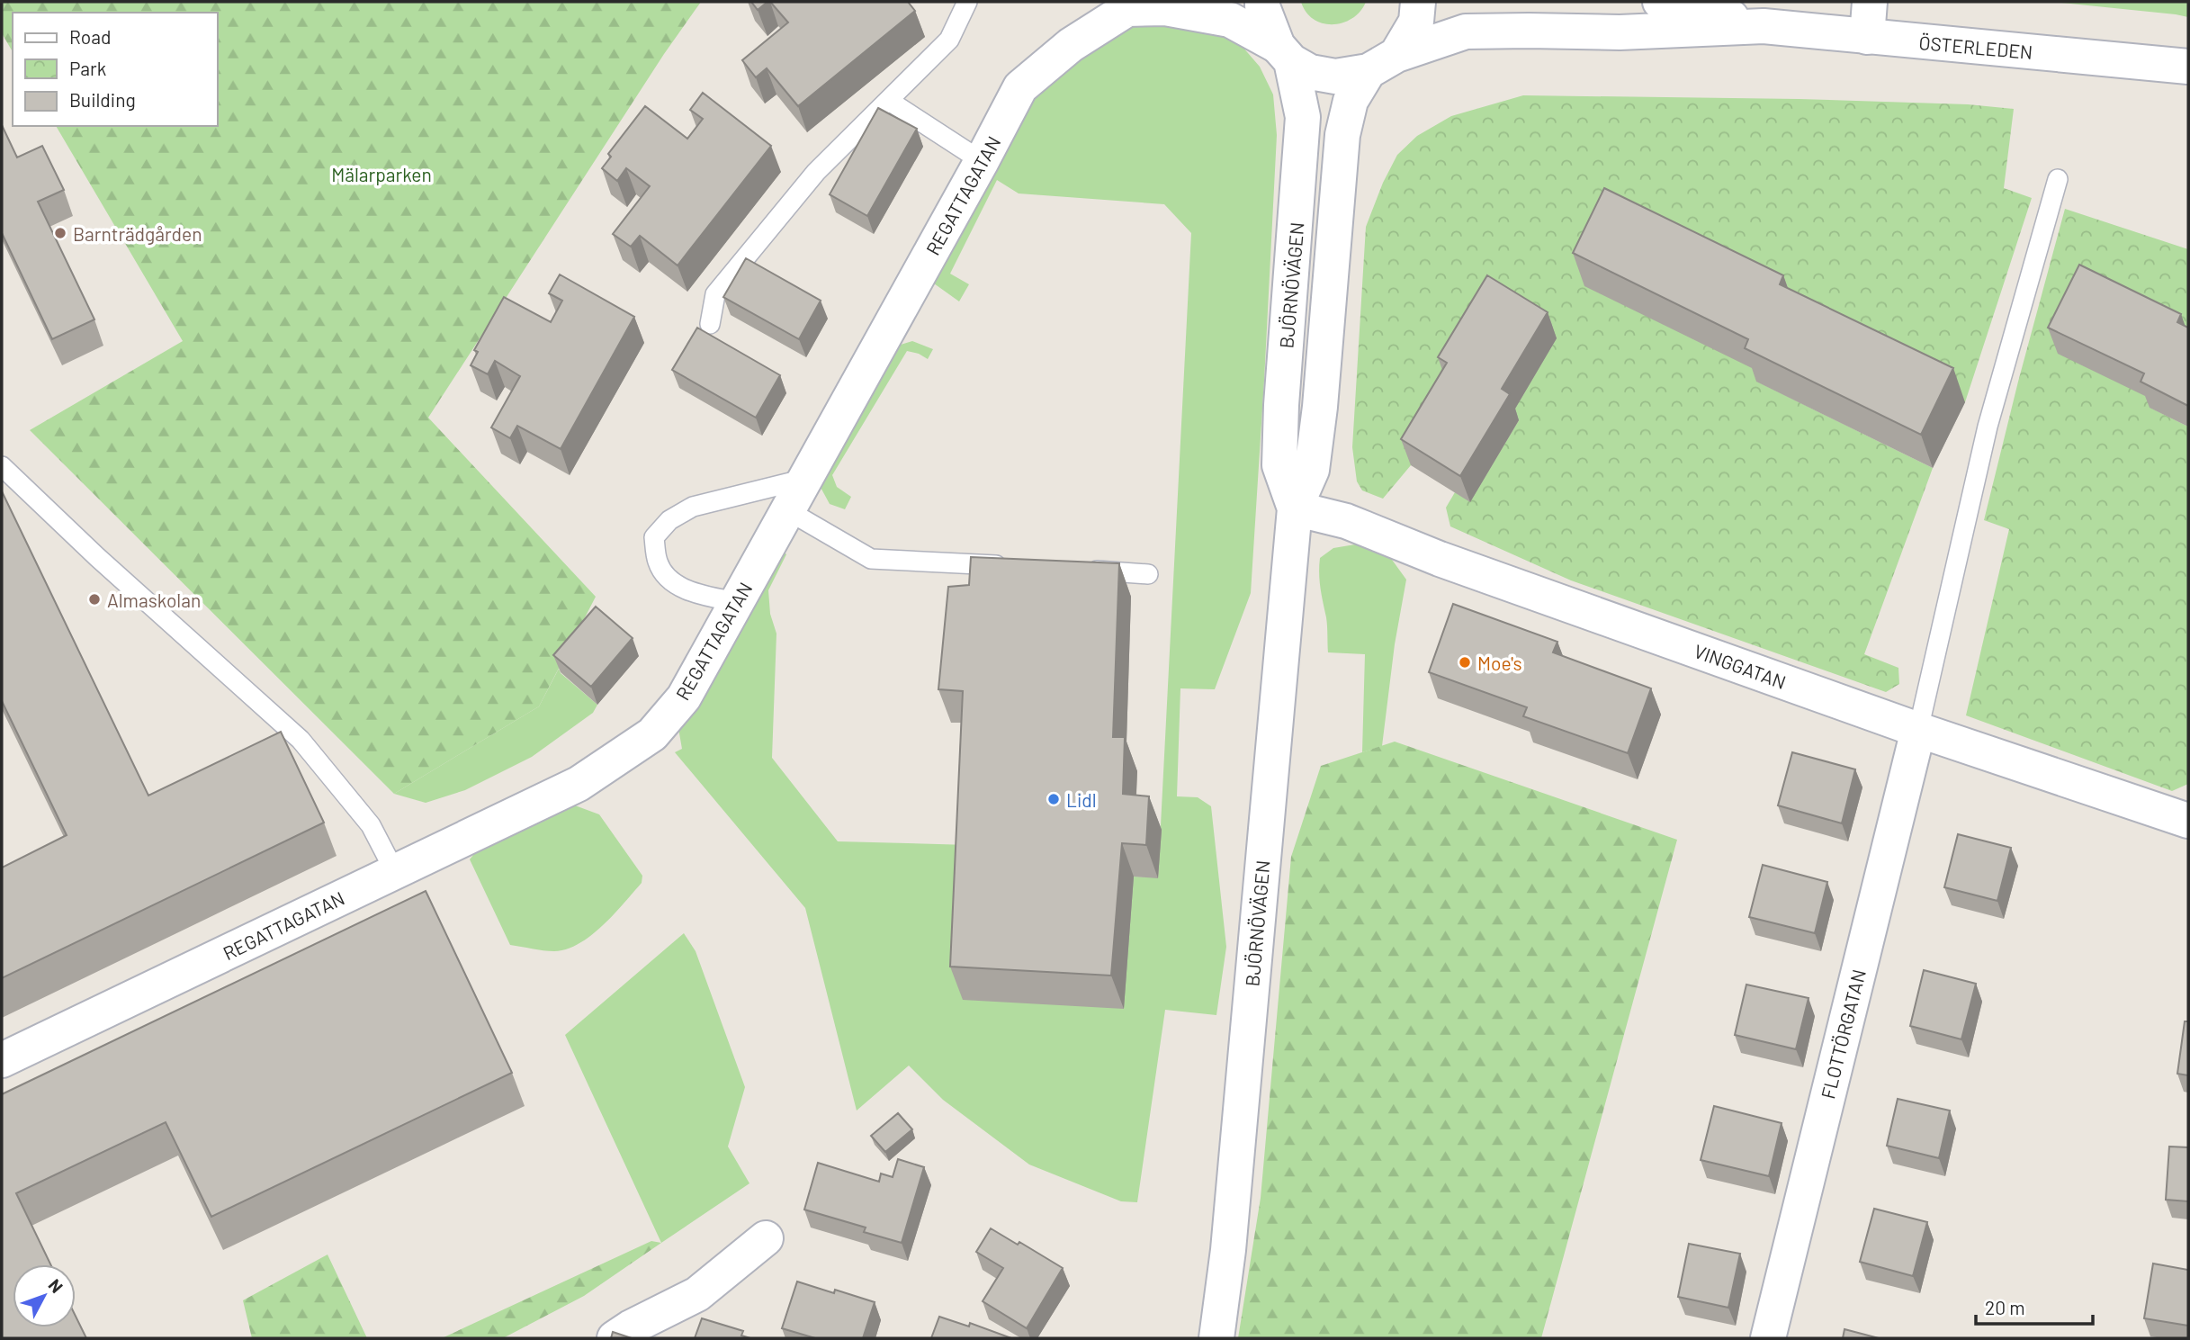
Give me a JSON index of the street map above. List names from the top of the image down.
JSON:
{
  "streets": {
    "street": [
      "ÖSTERLEDEN",
      "REGATTAGATAN",
      "BJÖRNÖVÄGEN",
      "VINGGATAN",
      "FLOTTÖRGATAN"
    ]
  },
  "crossings": [
    ["ÖSTERLEDEN", "REGATTAGATAN"],
    ["ÖSTERLEDEN", "BJÖRNÖVÄGEN"],
    ["REGATTAGATAN", "BJÖRNÖVÄGEN"],
    ["BJÖRNÖVÄGEN", "VINGGATAN"],
    ["VINGGATAN", "FLOTTÖRGATAN"]
  ],
  "parks": ["Mälarparken"],
  "places": [
    "Barnträdgården",
    "Almaskolan",
    "Moe's",
    "Lidl"
  ],
  "legend": ["Road", "Park", "Building"],
  "scale_bar": "20 m",
  "north": "top right"
}
